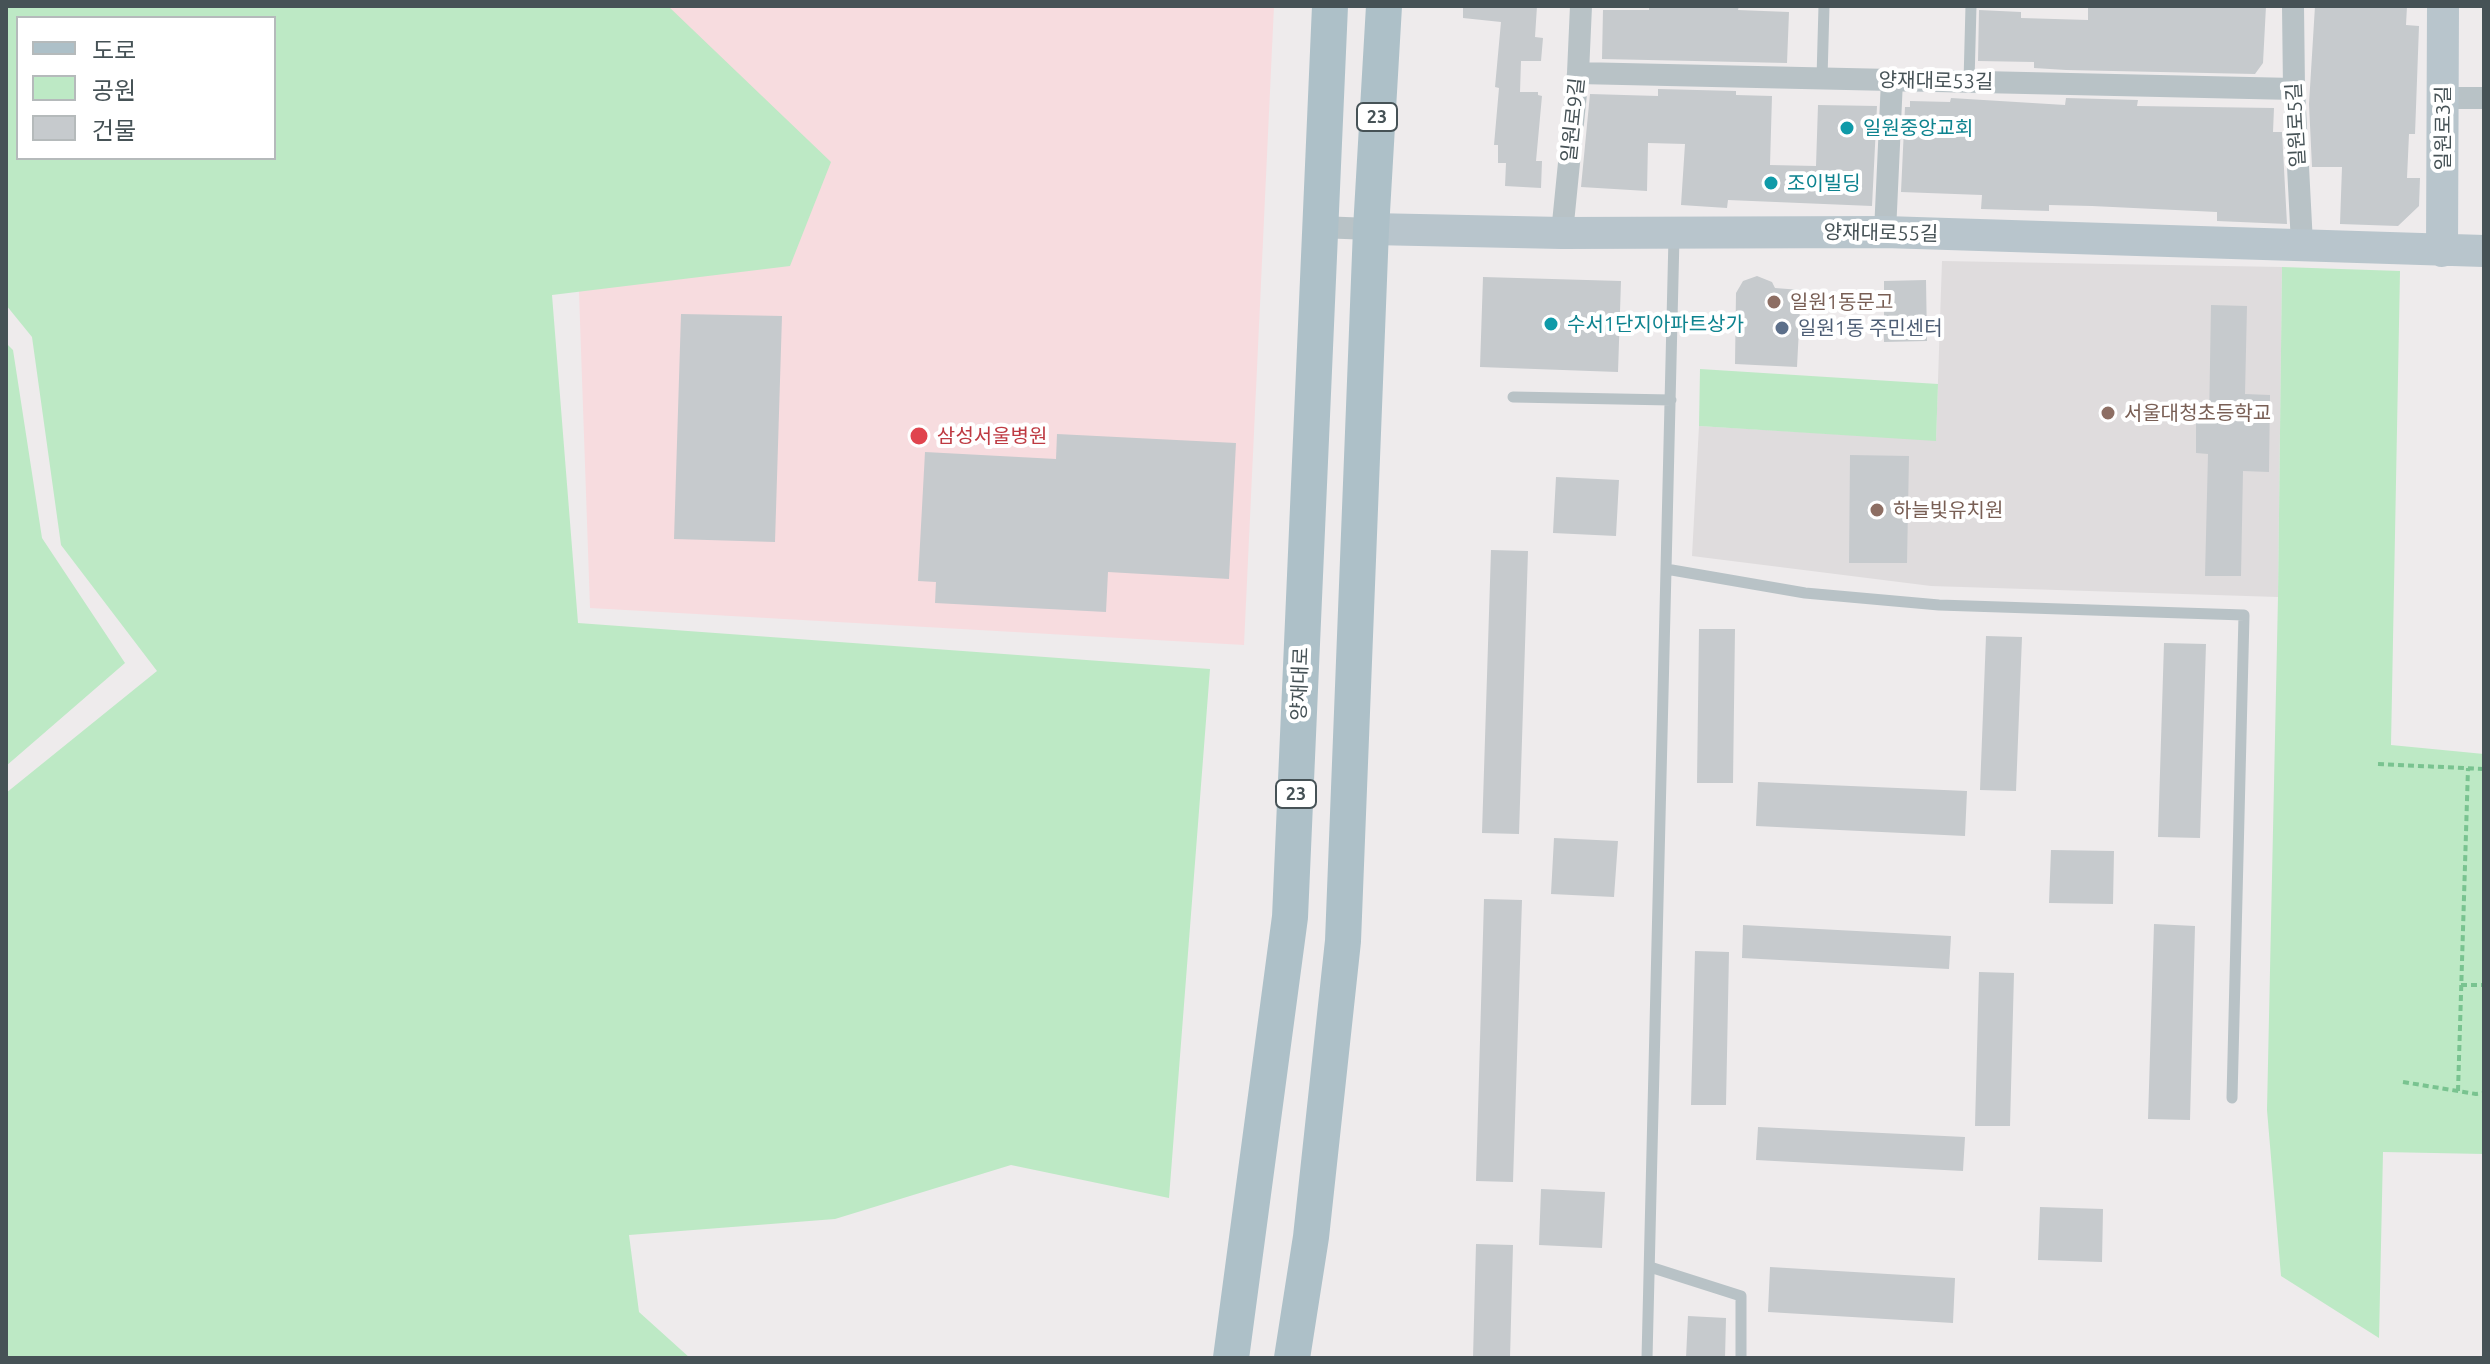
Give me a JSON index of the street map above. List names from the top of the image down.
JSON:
{
  "streets": {
    "main road": ["23", "양재대로"],
    "street": [
      "양재대로53길",
      "일원로9길",
      "일원로5길",
      "일원로3길",
      "양재대로55길"
    ]
  },
  "crossings": [
    ["양재대로53길", "일원로9길"],
    ["양재대로53길", "일원로5길"],
    ["23", "양재대로55길"],
    ["일원로9길", "양재대로55길"],
    ["일원로5길", "양재대로55길"],
    ["일원로3길", "양재대로55길"],
    ["양재대로55길", "양재대로"]
  ],
  "places": [
    "일원중앙교회",
    "조이빌딩",
    "일원1동문고",
    "수서1단지아파트상가",
    "일원1동 주민센터",
    "서울대청초등학교",
    "삼성서울병원",
    "하늘빛유치원"
  ],
  "legend": ["도로", "공원", "건물"]
}
